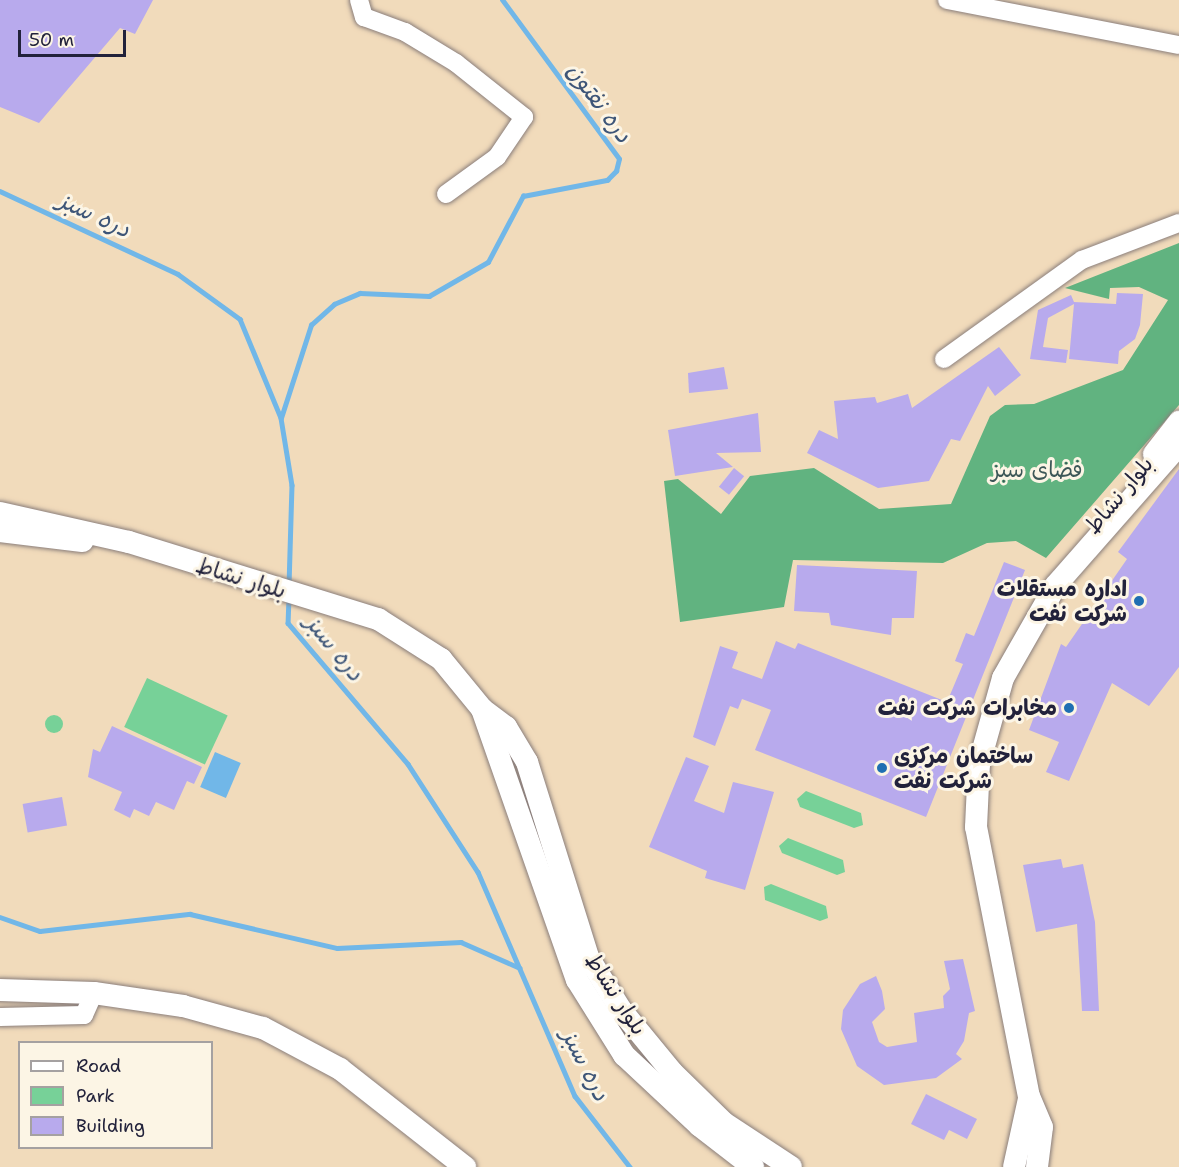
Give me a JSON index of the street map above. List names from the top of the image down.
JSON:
{
  "streets": {
    "main road": ["بلوار نشاط"]
  },
  "water": ["دره نفتون", "دره سبز"],
  "parks": ["فضای سبز"],
  "places": ["اداره مستقلات شرکت نفت", "مخابرات شرکت نفت", "ساختمان مرکزی شرکت نفت"],
  "legend": ["Road", "Park", "Building"],
  "scale_bar": "50 m"
}
